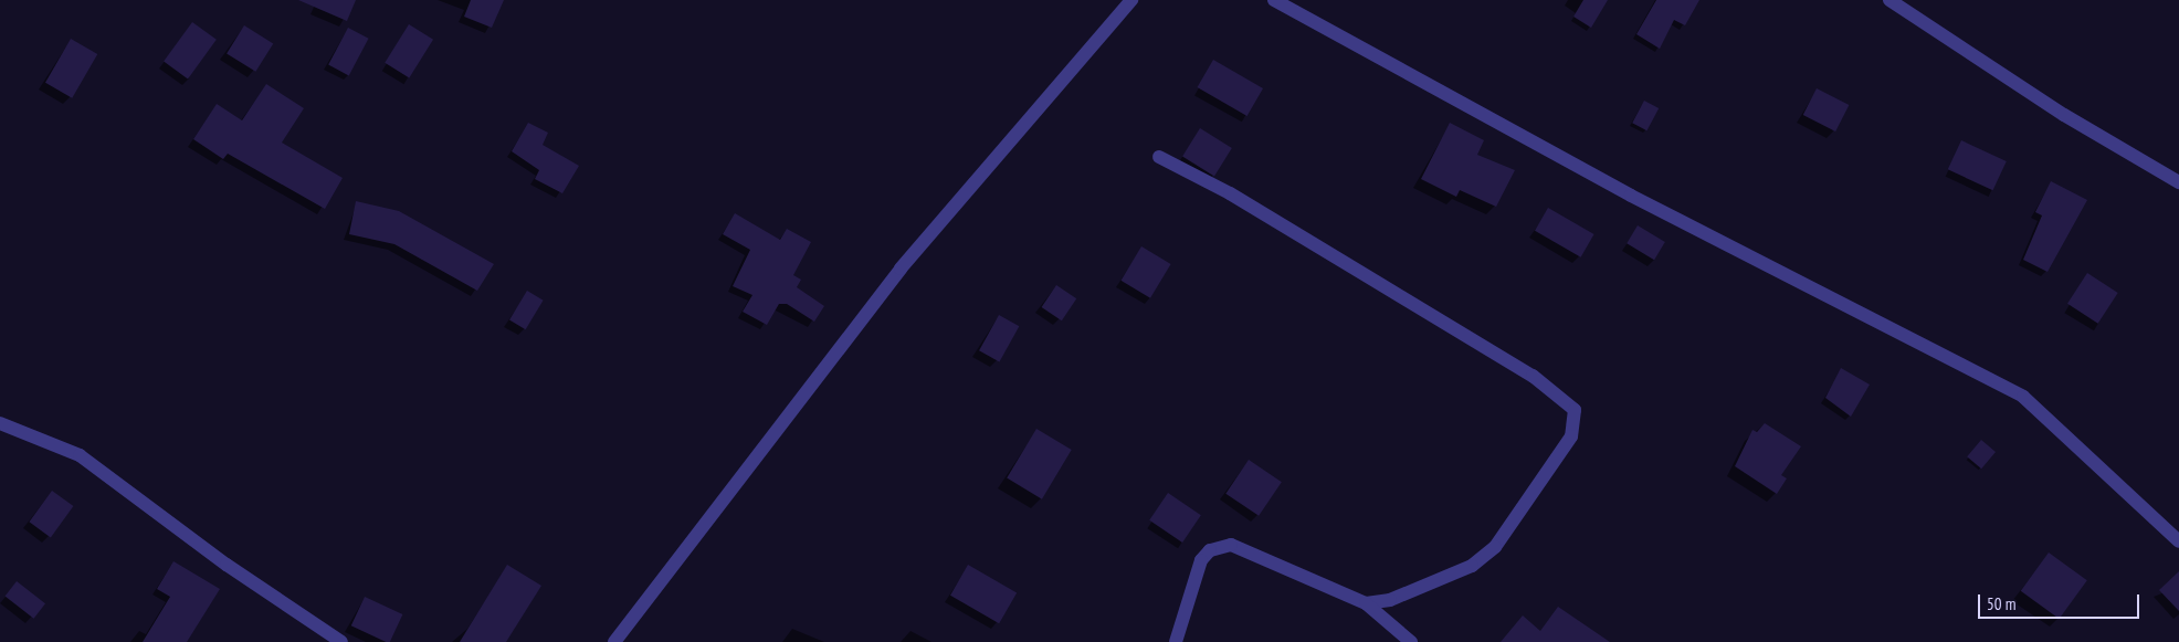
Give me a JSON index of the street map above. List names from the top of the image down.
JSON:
{
  "scale_bar": "50 m"
}
